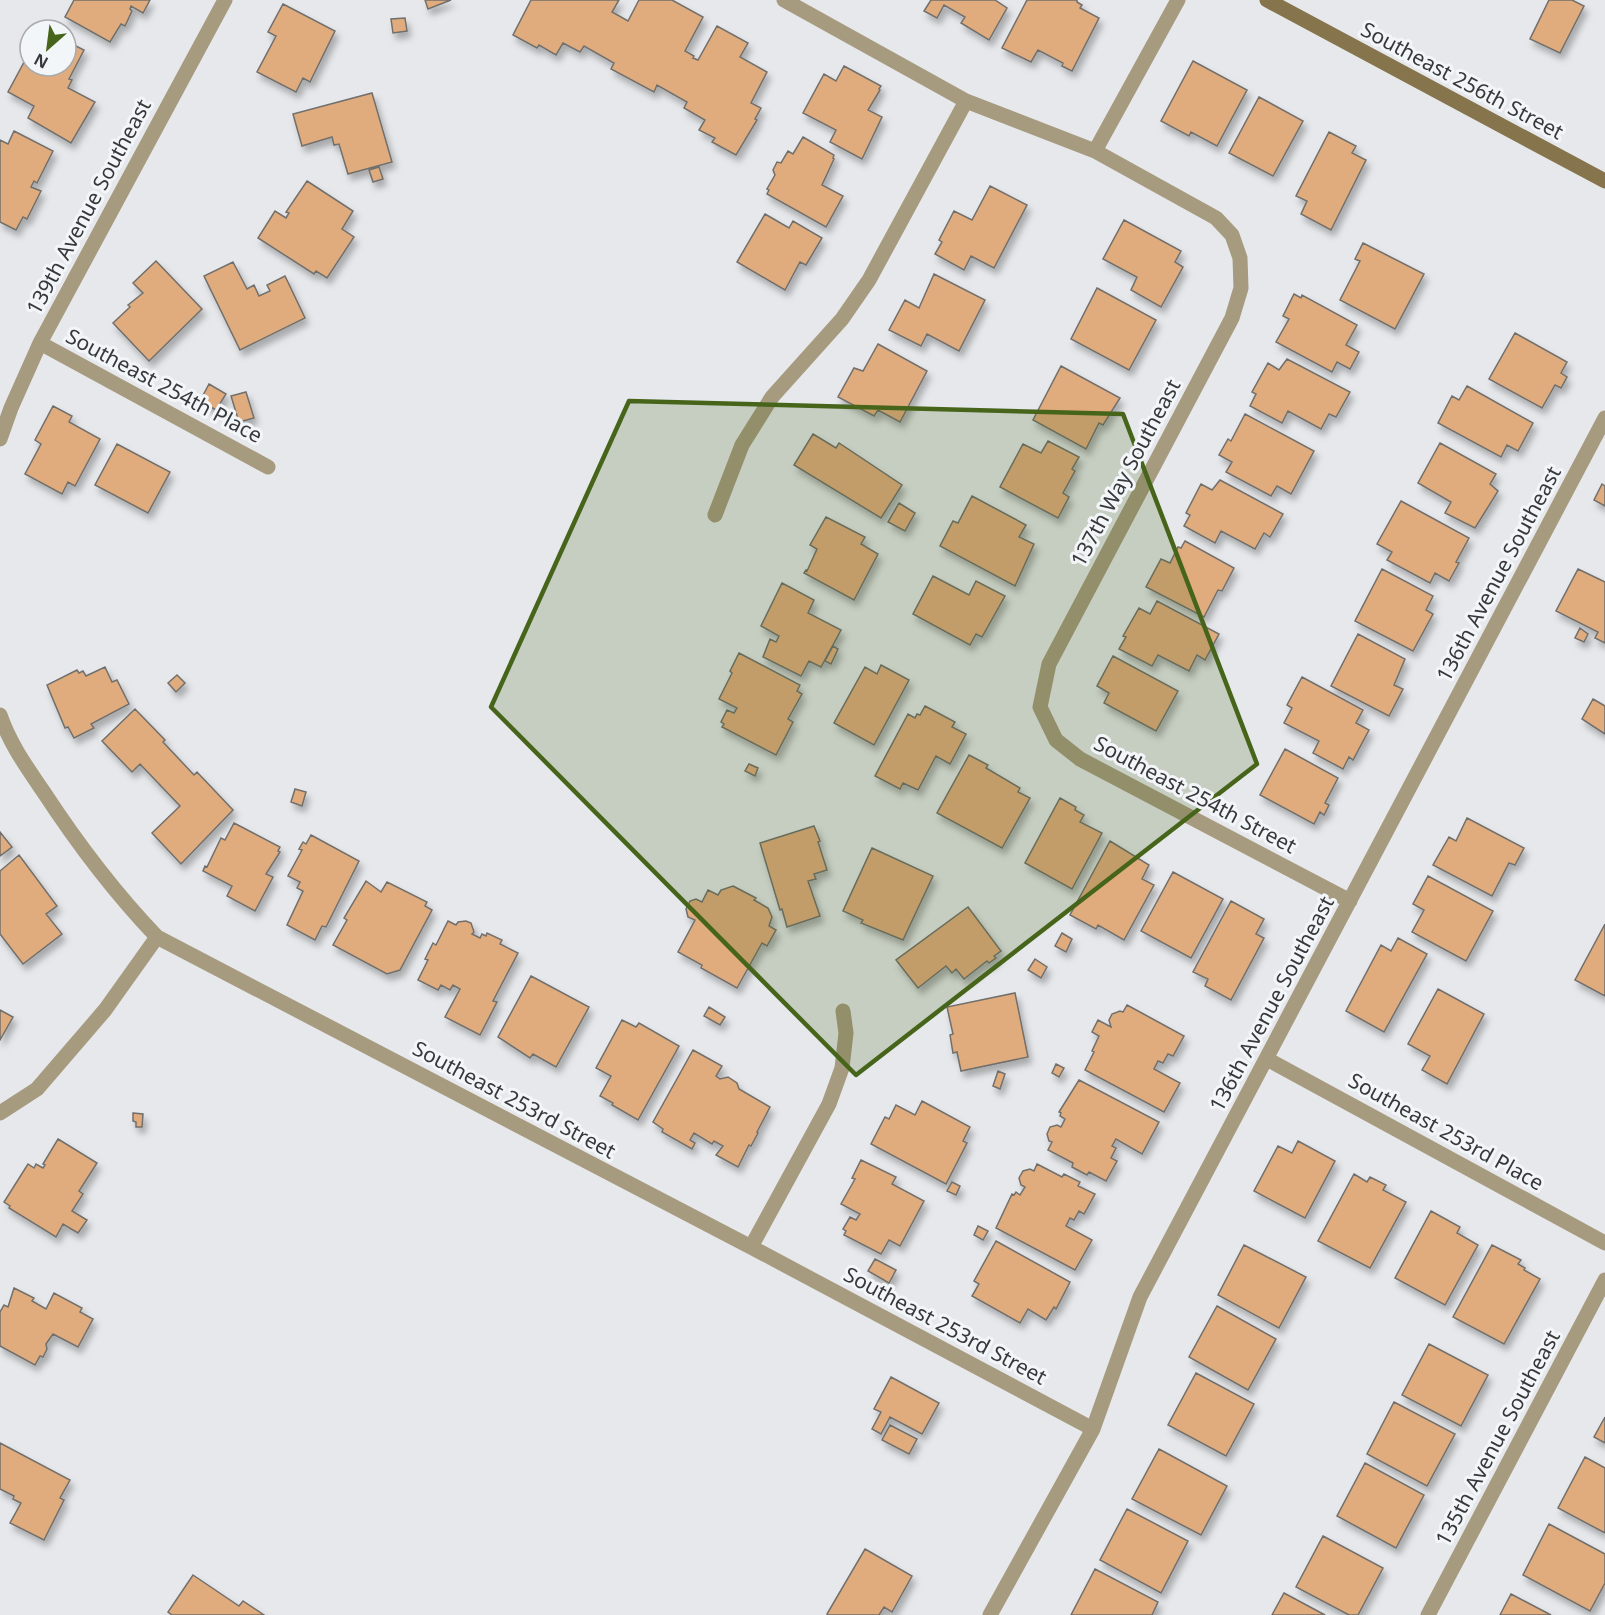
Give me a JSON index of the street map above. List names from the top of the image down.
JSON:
{
  "streets": {
    "main road": ["Southeast 256th Street"],
    "street": [
      "139th Avenue Southeast",
      "Southeast 254th Place",
      "137th Way Southeast",
      "136th Avenue Southeast",
      "Southeast 254th Street",
      "Southeast 253rd Street",
      "Southeast 253rd Place",
      "135th Avenue Southeast"
    ]
  },
  "crossings": [
    ["139th Avenue Southeast", "Southeast 254th Place"],
    ["137th Way Southeast", "Southeast 254th Street"],
    ["136th Avenue Southeast", "Southeast 254th Street"],
    ["136th Avenue Southeast", "Southeast 253rd Street"],
    ["136th Avenue Southeast", "Southeast 253rd Place"]
  ],
  "north": "bottom left"
}
